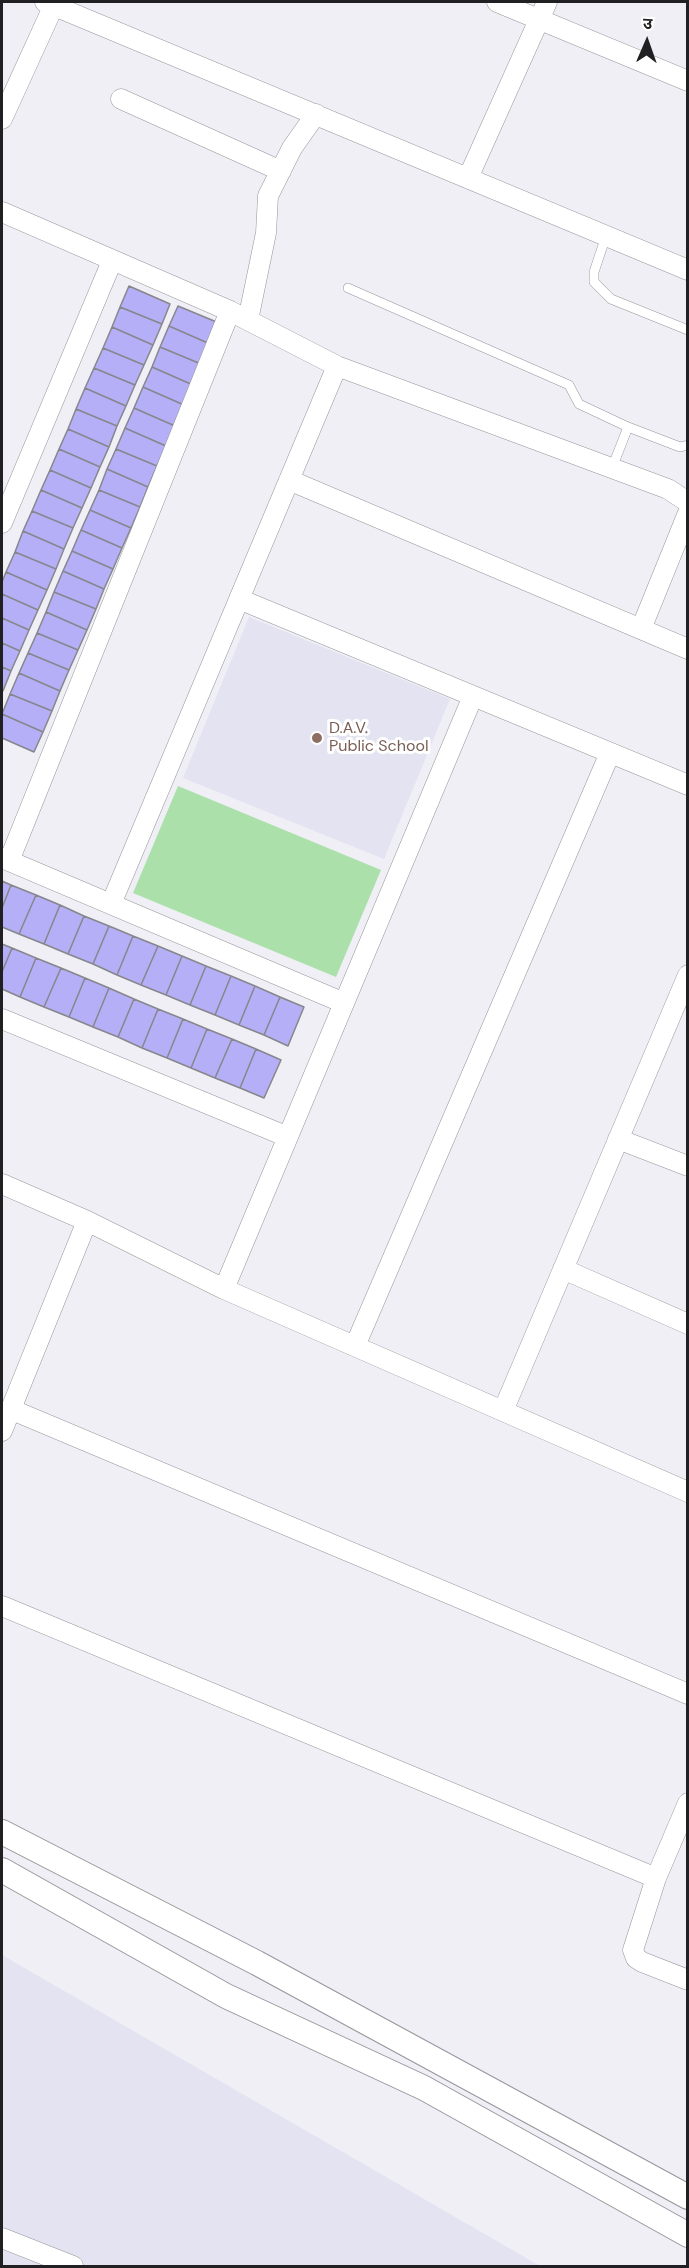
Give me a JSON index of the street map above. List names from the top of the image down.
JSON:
{
  "places": ["D.A.V. Public School"],
  "north": "top"
}
